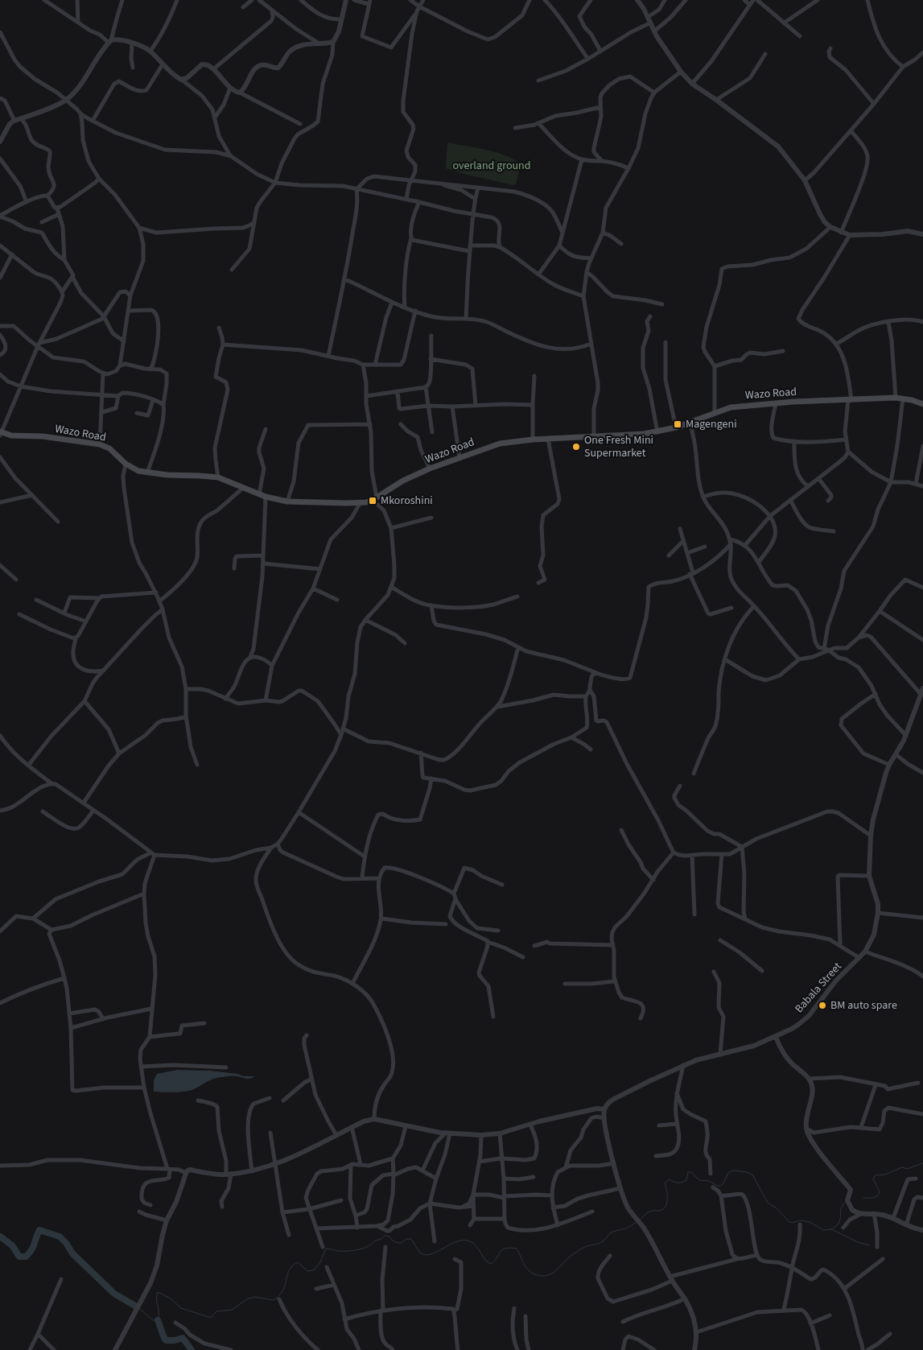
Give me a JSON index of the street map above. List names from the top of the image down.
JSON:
{
  "streets": {
    "main road": ["Wazo Road"],
    "street": ["Babala Street"]
  },
  "parks": ["overland ground"],
  "places": {
    "transit": ["Magengeni", "Mkoroshini"],
    "other": ["One Fresh Mini Supermarket", "BM auto spare"]
  }
}
